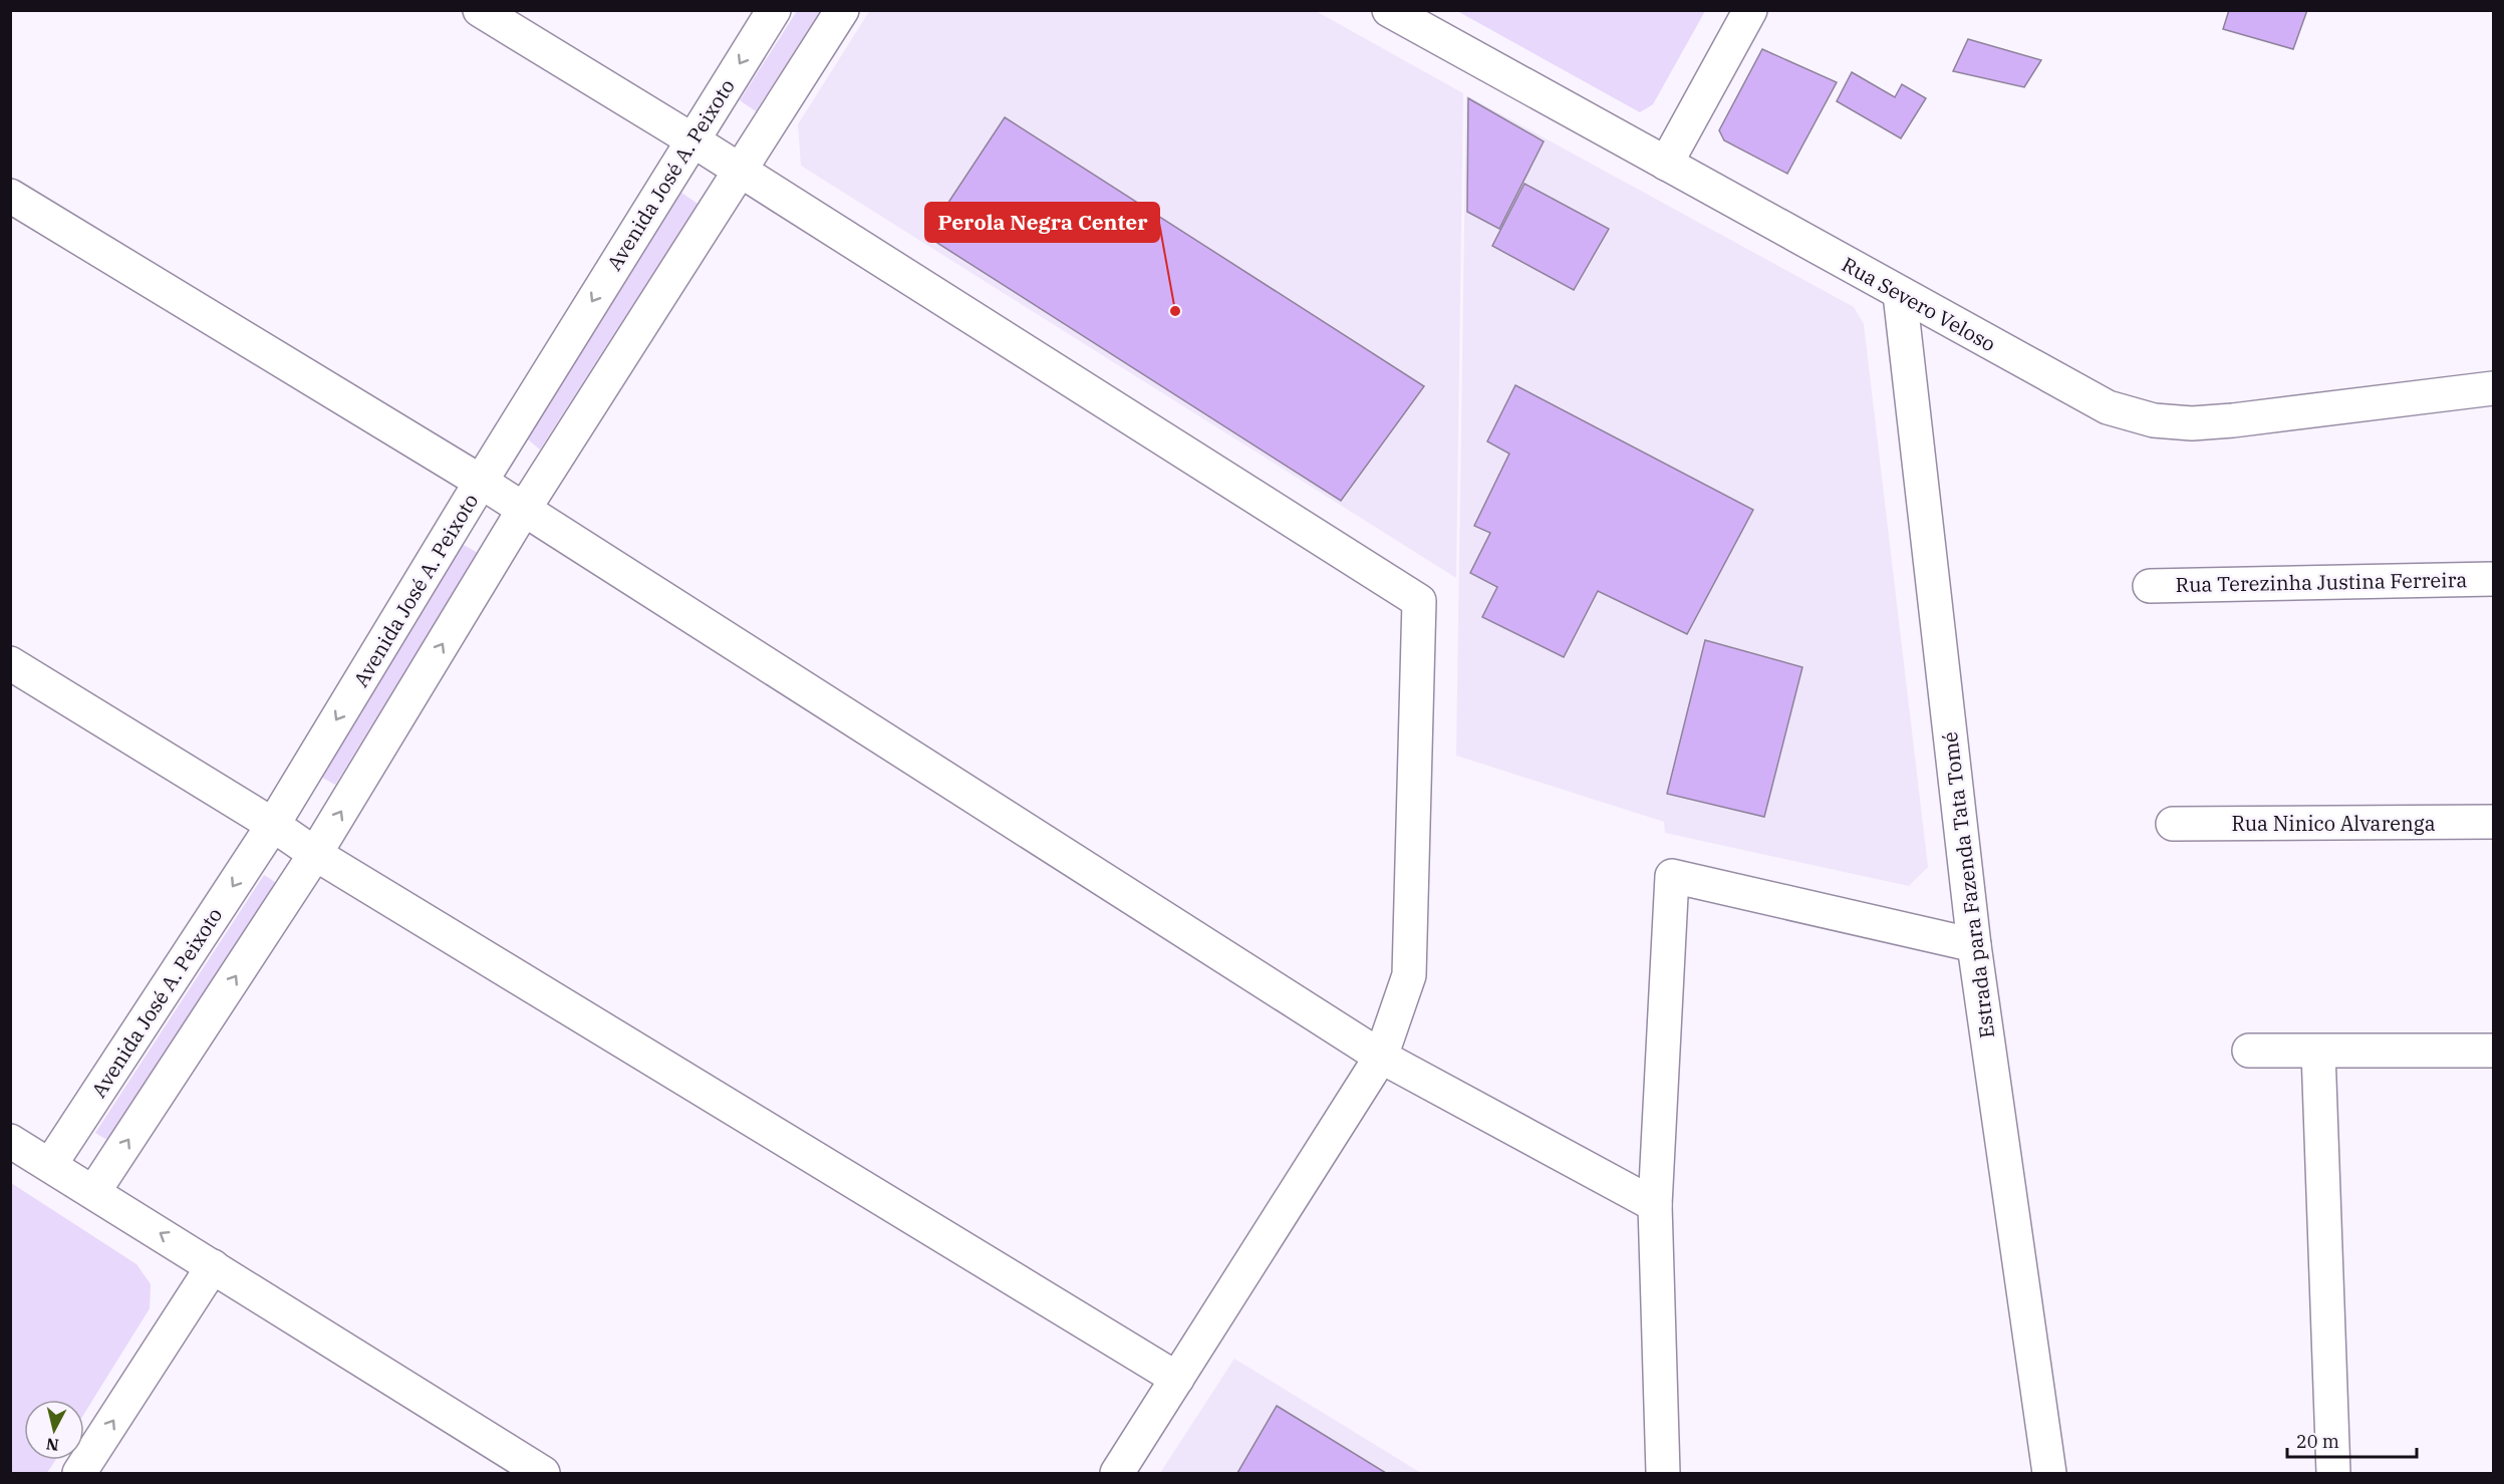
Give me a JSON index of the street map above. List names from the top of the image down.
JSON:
{
  "streets": {
    "street": [
      "Avenida José A. Peixoto",
      "Rua Severo Veloso",
      "Rua Terezinha Justina Ferreira",
      "Rua Ninico Alvarenga",
      "Estrada para Fazenda Tata Tomé"
    ]
  },
  "crossings": [
    ["Rua Severo Veloso", "Estrada para Fazenda Tata Tomé"]
  ],
  "places": ["Perola Negra Center"],
  "scale_bar": "20 m",
  "north": "bottom"
}
